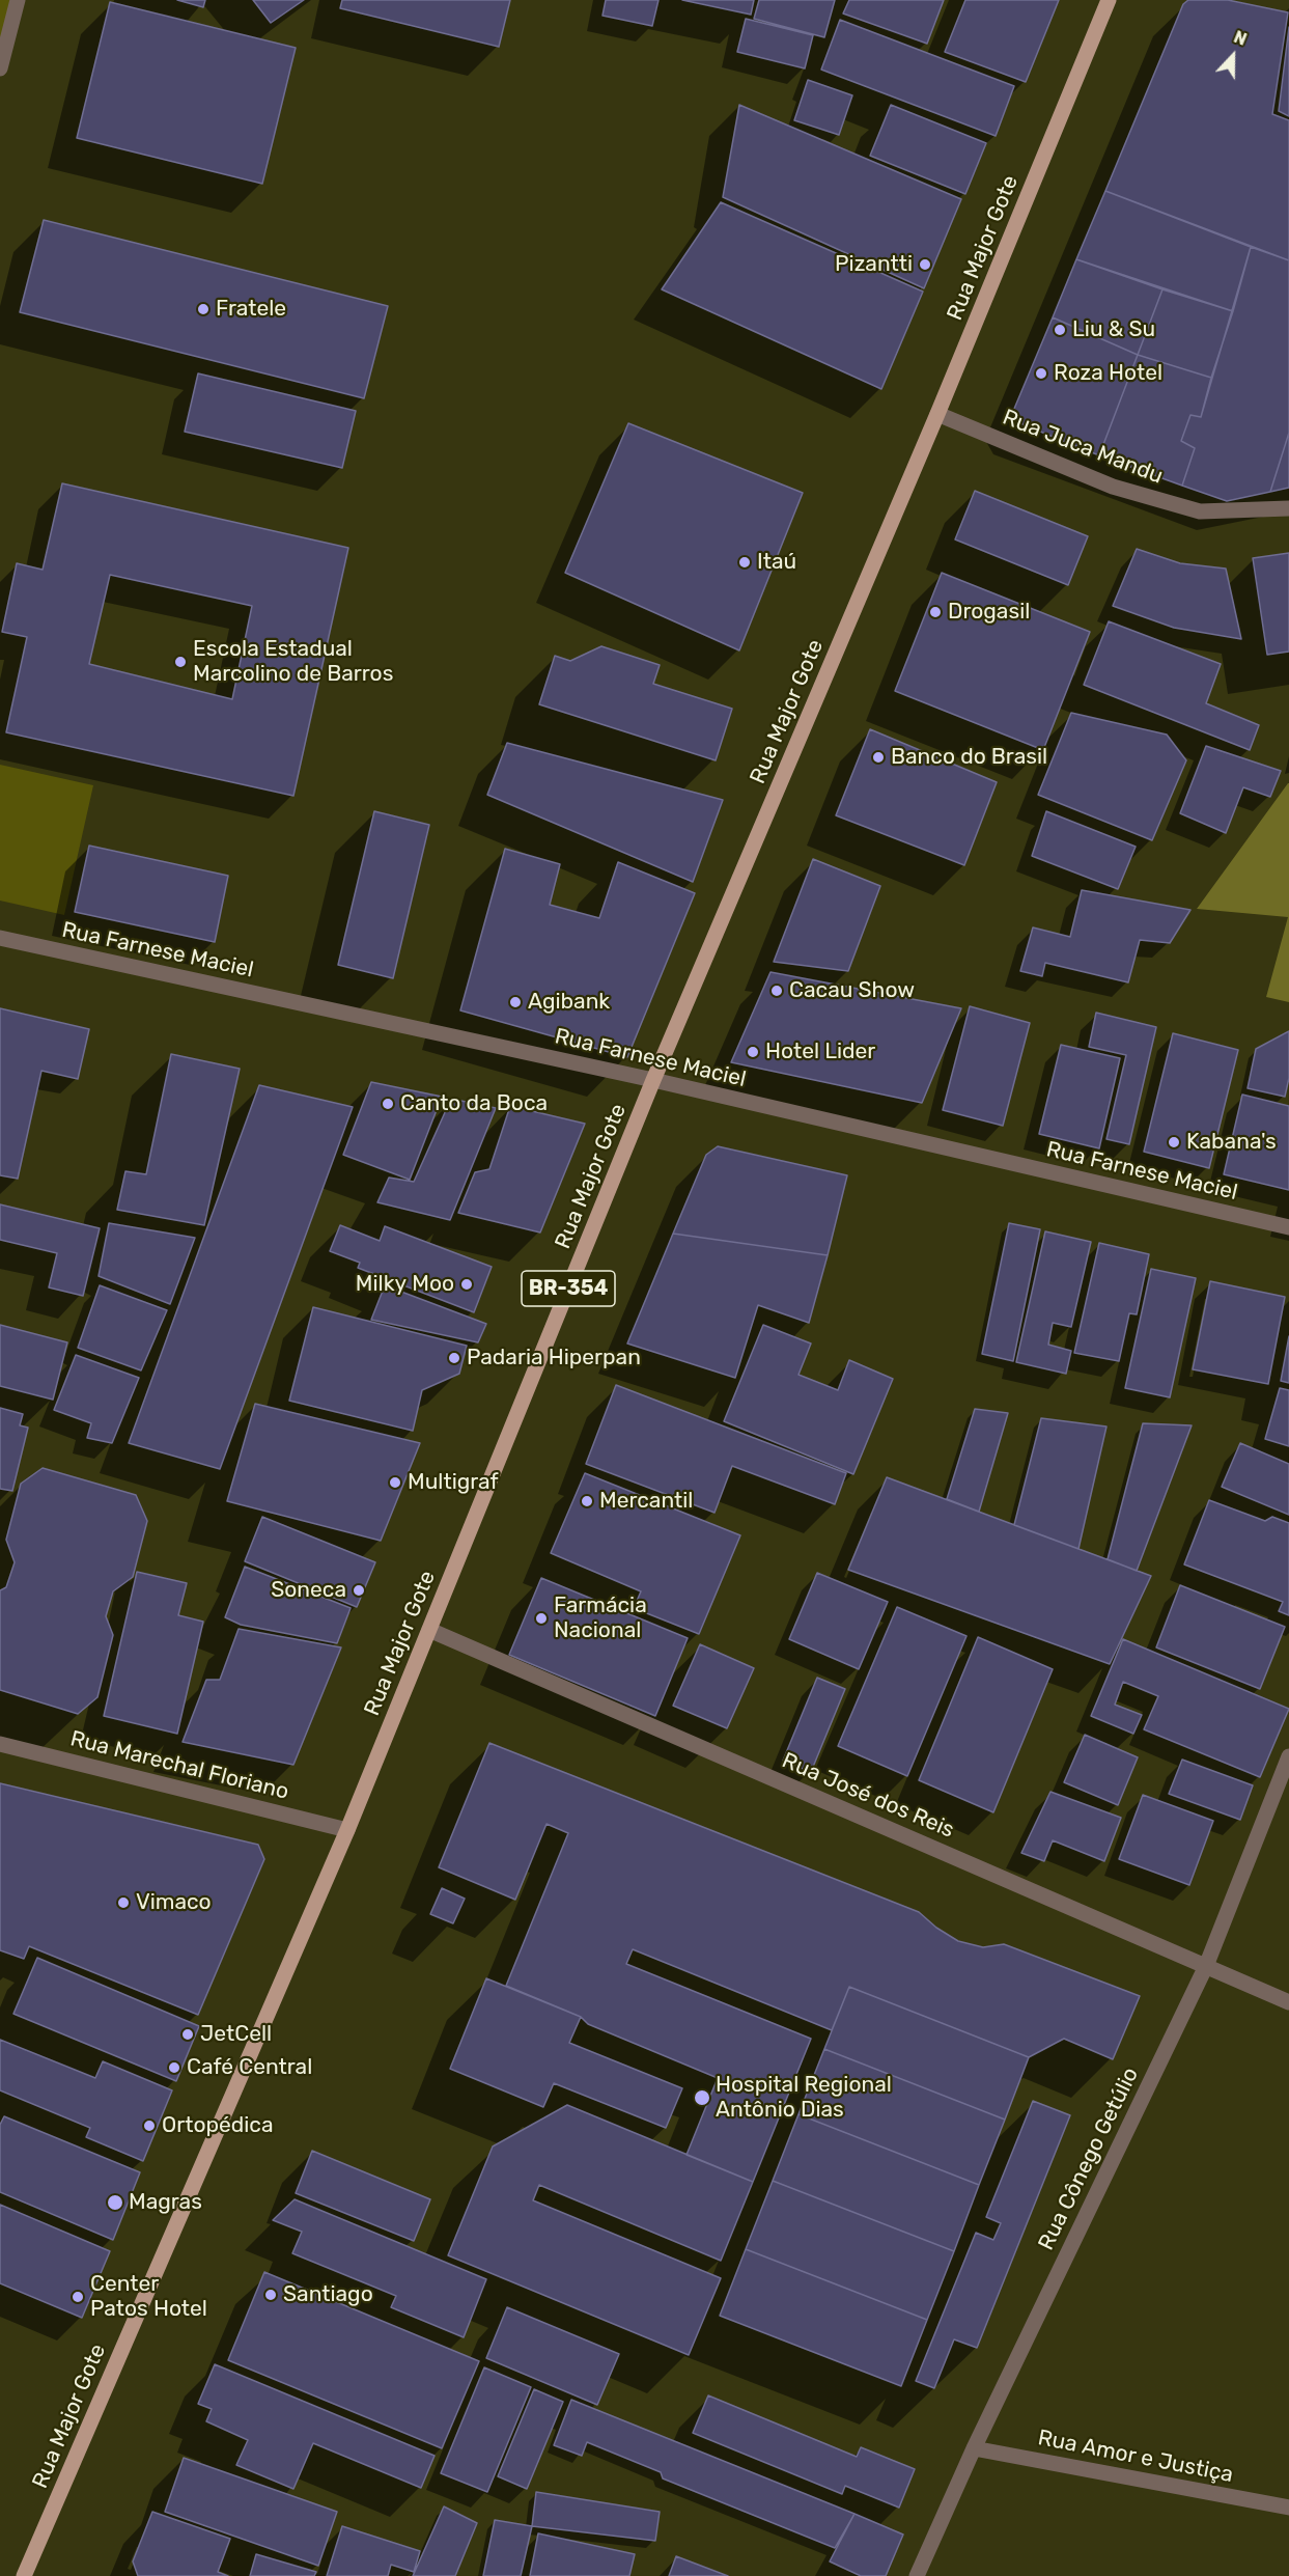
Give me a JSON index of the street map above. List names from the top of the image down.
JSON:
{
  "streets": {
    "main road": ["Rua Major Gote", "BR-354"],
    "street": [
      "Rua Juca Mandu",
      "Rua Farnese Maciel",
      "Rua Marechal Floriano",
      "Rua José dos Reis",
      "Rua Cônego Getúlio",
      "Rua Amor e Justiça"
    ]
  },
  "crossings": [
    ["Rua Major Gote", "Rua Juca Mandu"],
    ["Rua Major Gote", "Rua Farnese Maciel"],
    ["Rua Major Gote", "Rua Marechal Floriano"],
    ["Rua Major Gote", "Rua José dos Reis"],
    ["Rua José dos Reis", "Rua Cônego Getúlio"],
    ["Rua Cônego Getúlio", "Rua Amor e Justiça"]
  ],
  "places": [
    "Pizantti",
    "Fratele",
    "Liu & Su",
    "Roza Hotel",
    "Itaú",
    "Drogasil",
    "Escola Estadual Marcolino de Barros",
    "Banco do Brasil",
    "Cacau Show",
    "Agibank",
    "Hotel Lider",
    "Canto da Boca",
    "Kabana's",
    "Milky Moo",
    "Padaria Hiperpan",
    "Multigraf",
    "Mercantil",
    "Soneca",
    "Farmácia Nacional",
    "Vimaco",
    "JetCell",
    "Café Central",
    "Hospital Regional Antônio Dias",
    "Ortopédica",
    "Magras",
    "Santiago",
    "Center Patos Hotel"
  ],
  "north": "top"
}
